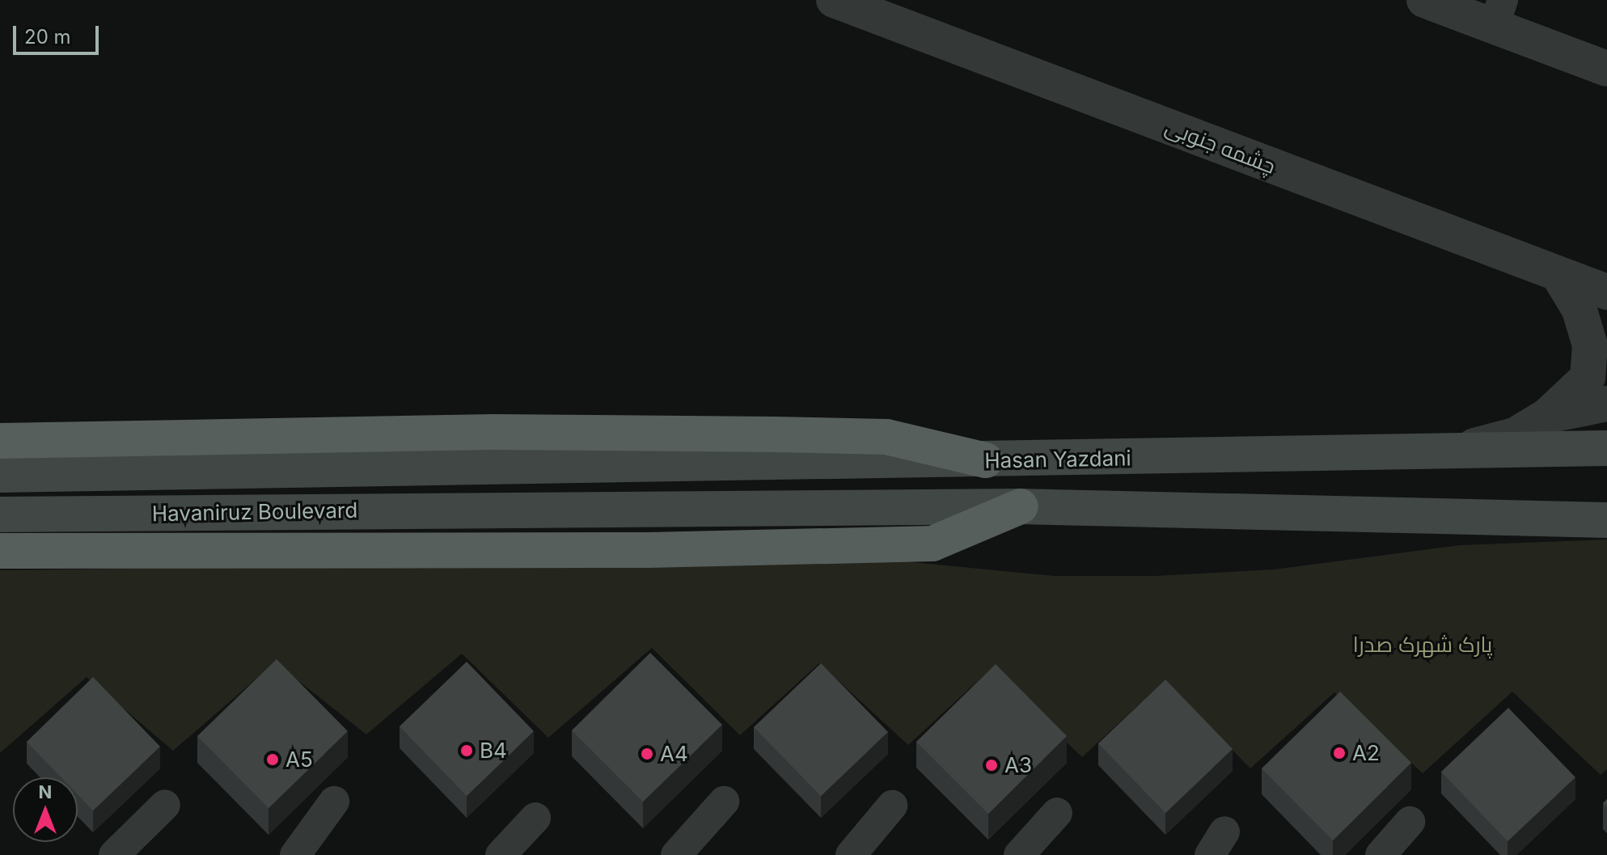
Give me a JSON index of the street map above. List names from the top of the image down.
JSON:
{
  "streets": {
    "main road": ["Hasan Yazdani", "Havaniruz Boulevard"],
    "street": ["چشمه جنوبی"]
  },
  "crossings": [
    ["Hasan Yazdani", "Havaniruz Boulevard"]
  ],
  "parks": ["پارک شهرک صدرا"],
  "places": [
    "B4",
    "A2",
    "A4",
    "A5",
    "A3"
  ],
  "scale_bar": "20 m",
  "north": "top"
}
